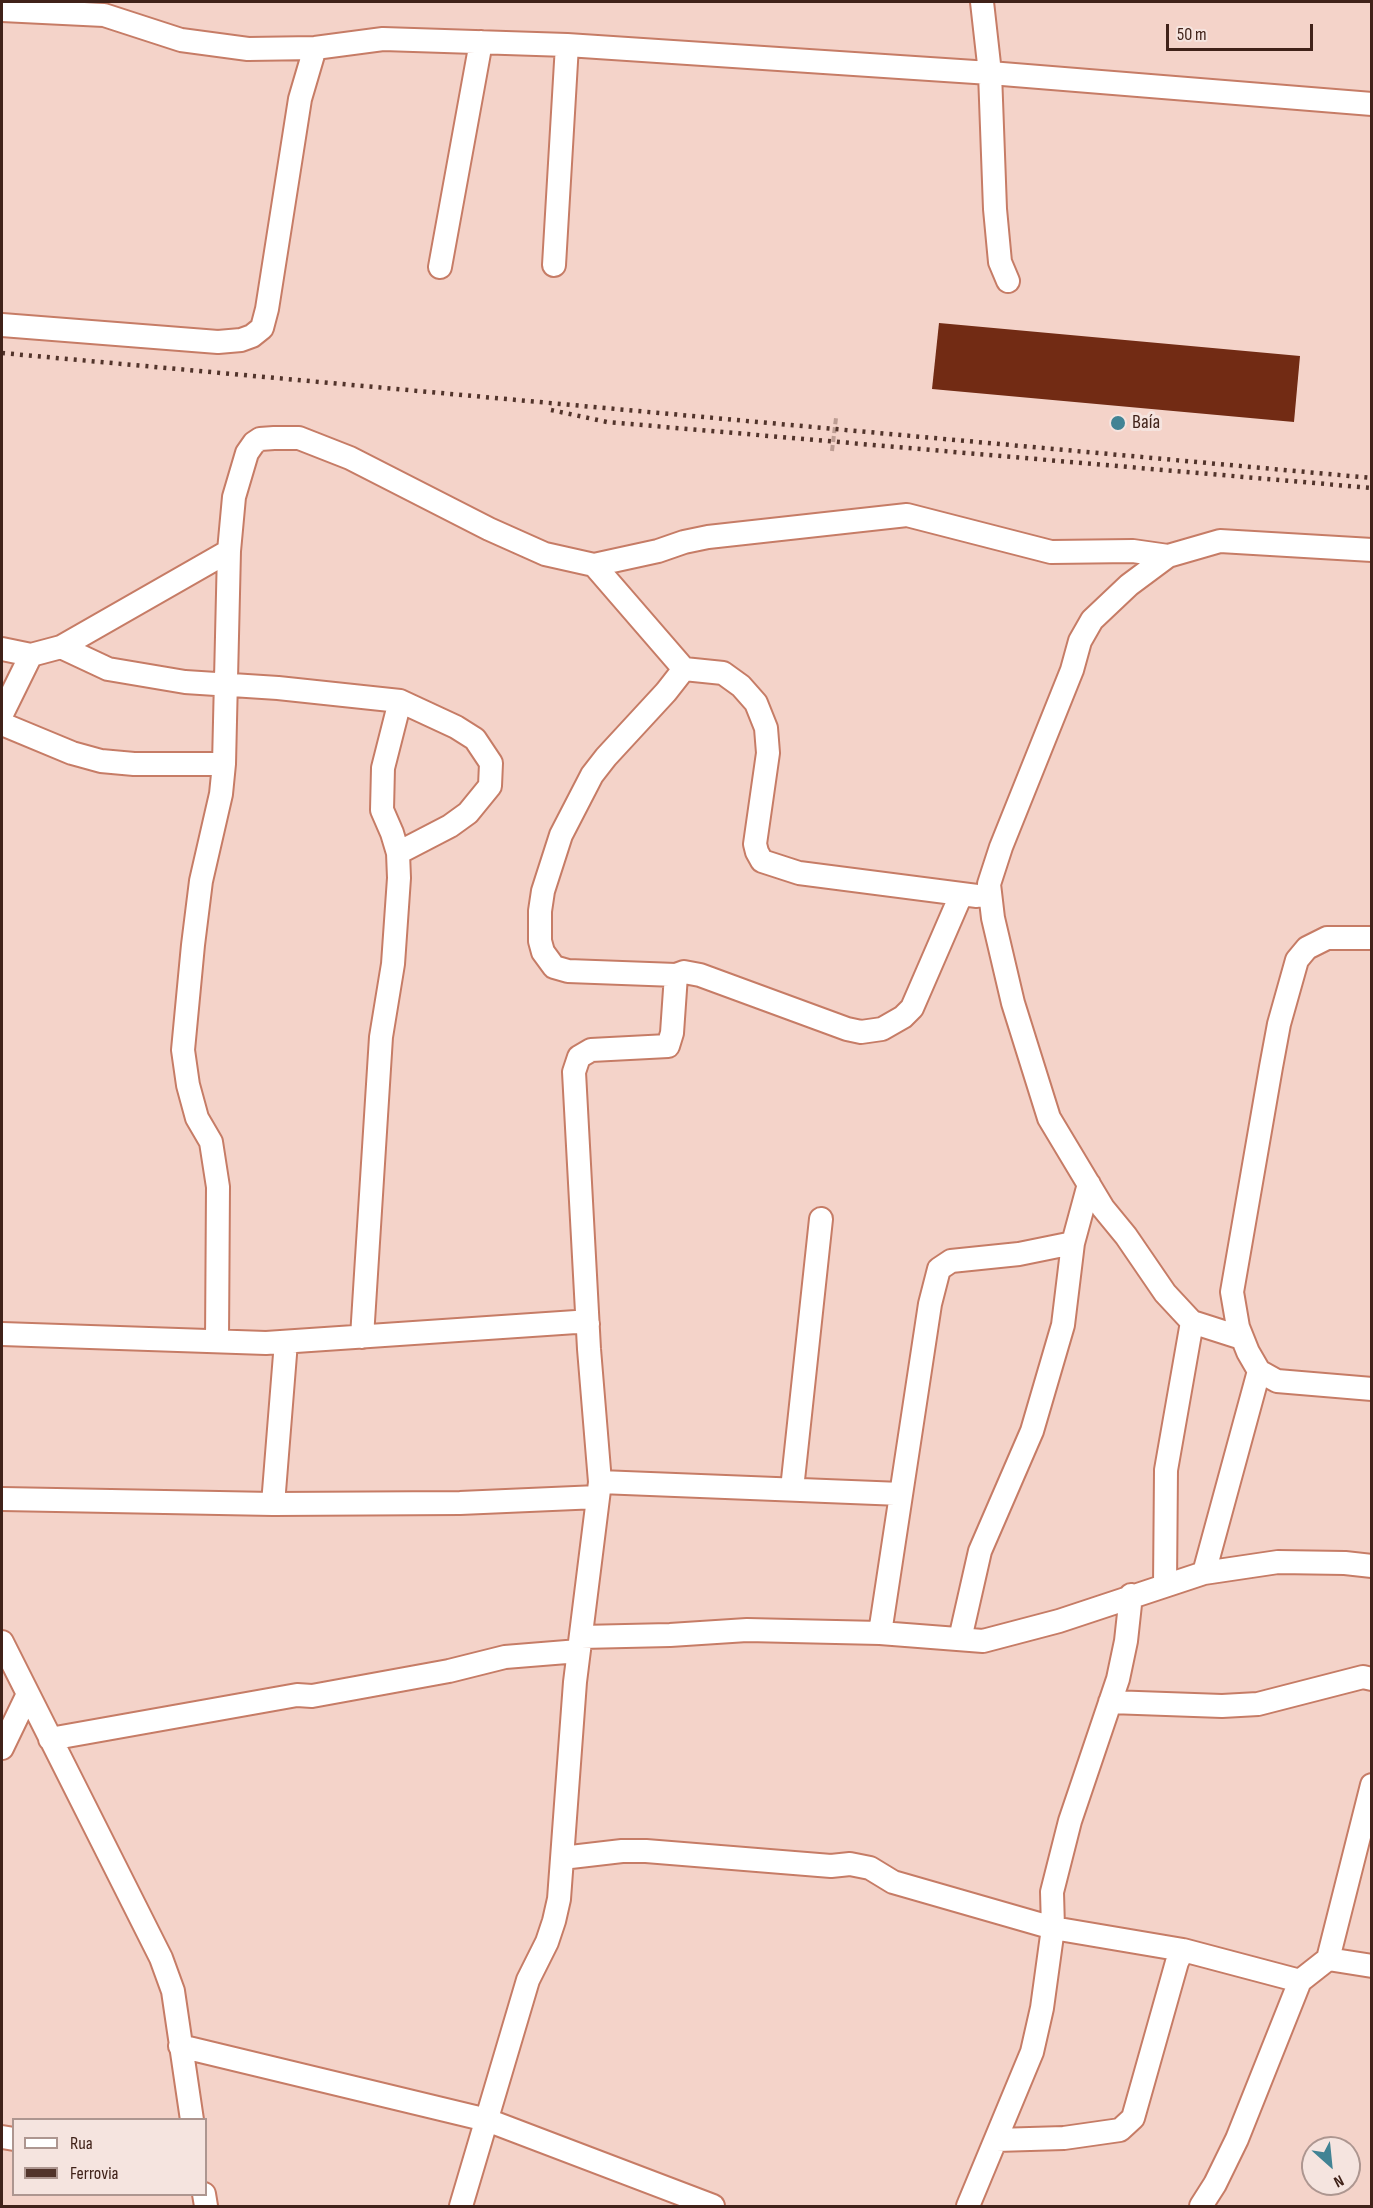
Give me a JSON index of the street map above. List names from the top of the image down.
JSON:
{
  "places": ["Baía"],
  "legend": ["Rua", "Ferrovia"],
  "scale_bar": "50 m",
  "north": "bottom right"
}
